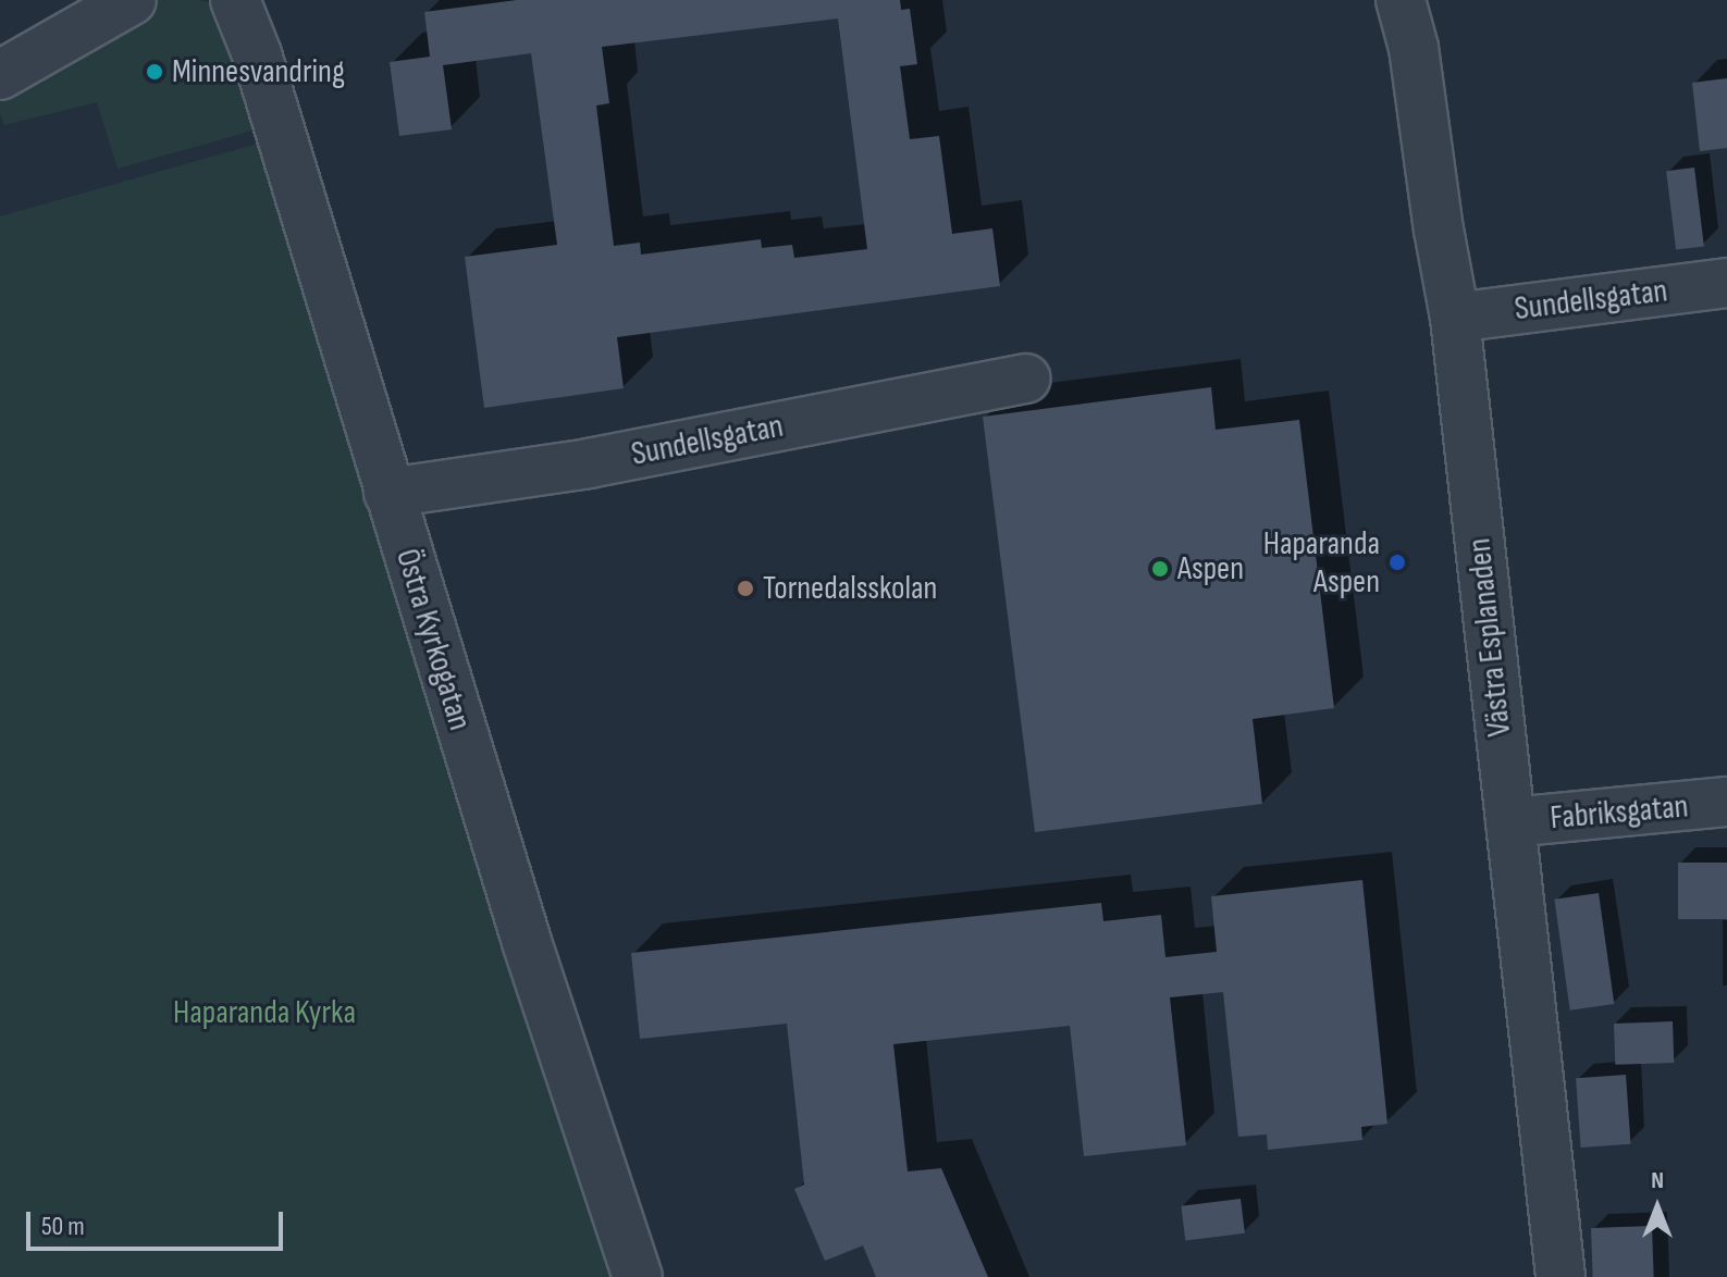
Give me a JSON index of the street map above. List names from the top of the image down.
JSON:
{
  "streets": {
    "street": [
      "Sundellsgatan",
      "Västra Esplanaden",
      "Östra Kyrkogatan",
      "Fabriksgatan"
    ]
  },
  "crossings": [
    ["Sundellsgatan", "Västra Esplanaden"],
    ["Sundellsgatan", "Östra Kyrkogatan"],
    ["Västra Esplanaden", "Fabriksgatan"]
  ],
  "parks": ["Haparanda Kyrka"],
  "places": [
    "Minnesvandring",
    "Haparanda Aspen",
    "Aspen",
    "Tornedalsskolan"
  ],
  "scale_bar": "50 m",
  "north": "top"
}
